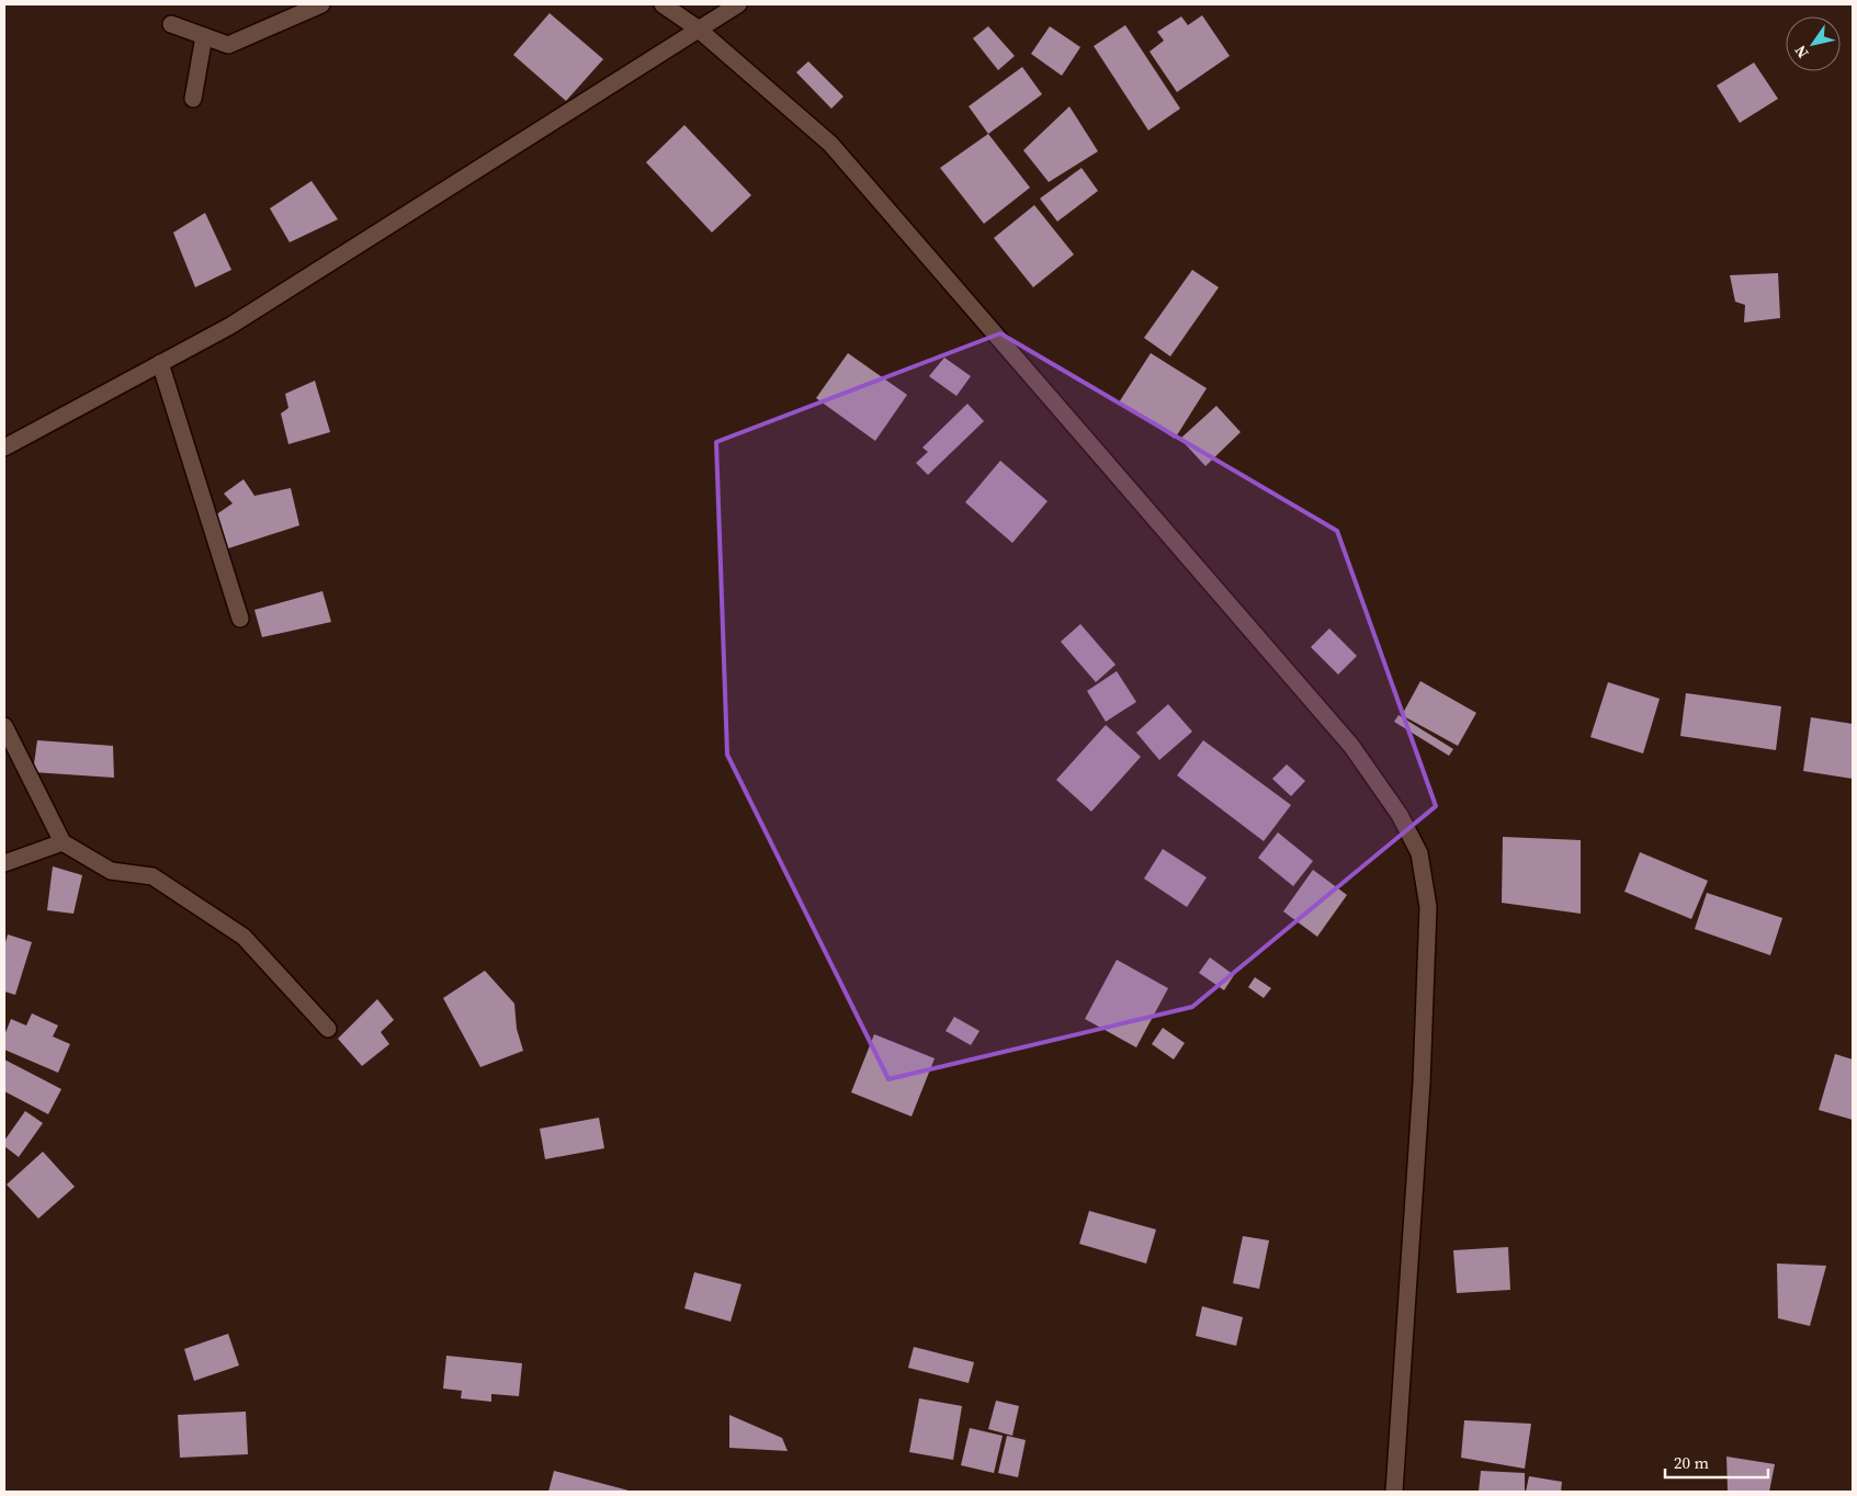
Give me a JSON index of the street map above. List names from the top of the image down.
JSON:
{
  "scale_bar": "20 m",
  "north": "bottom left"
}
